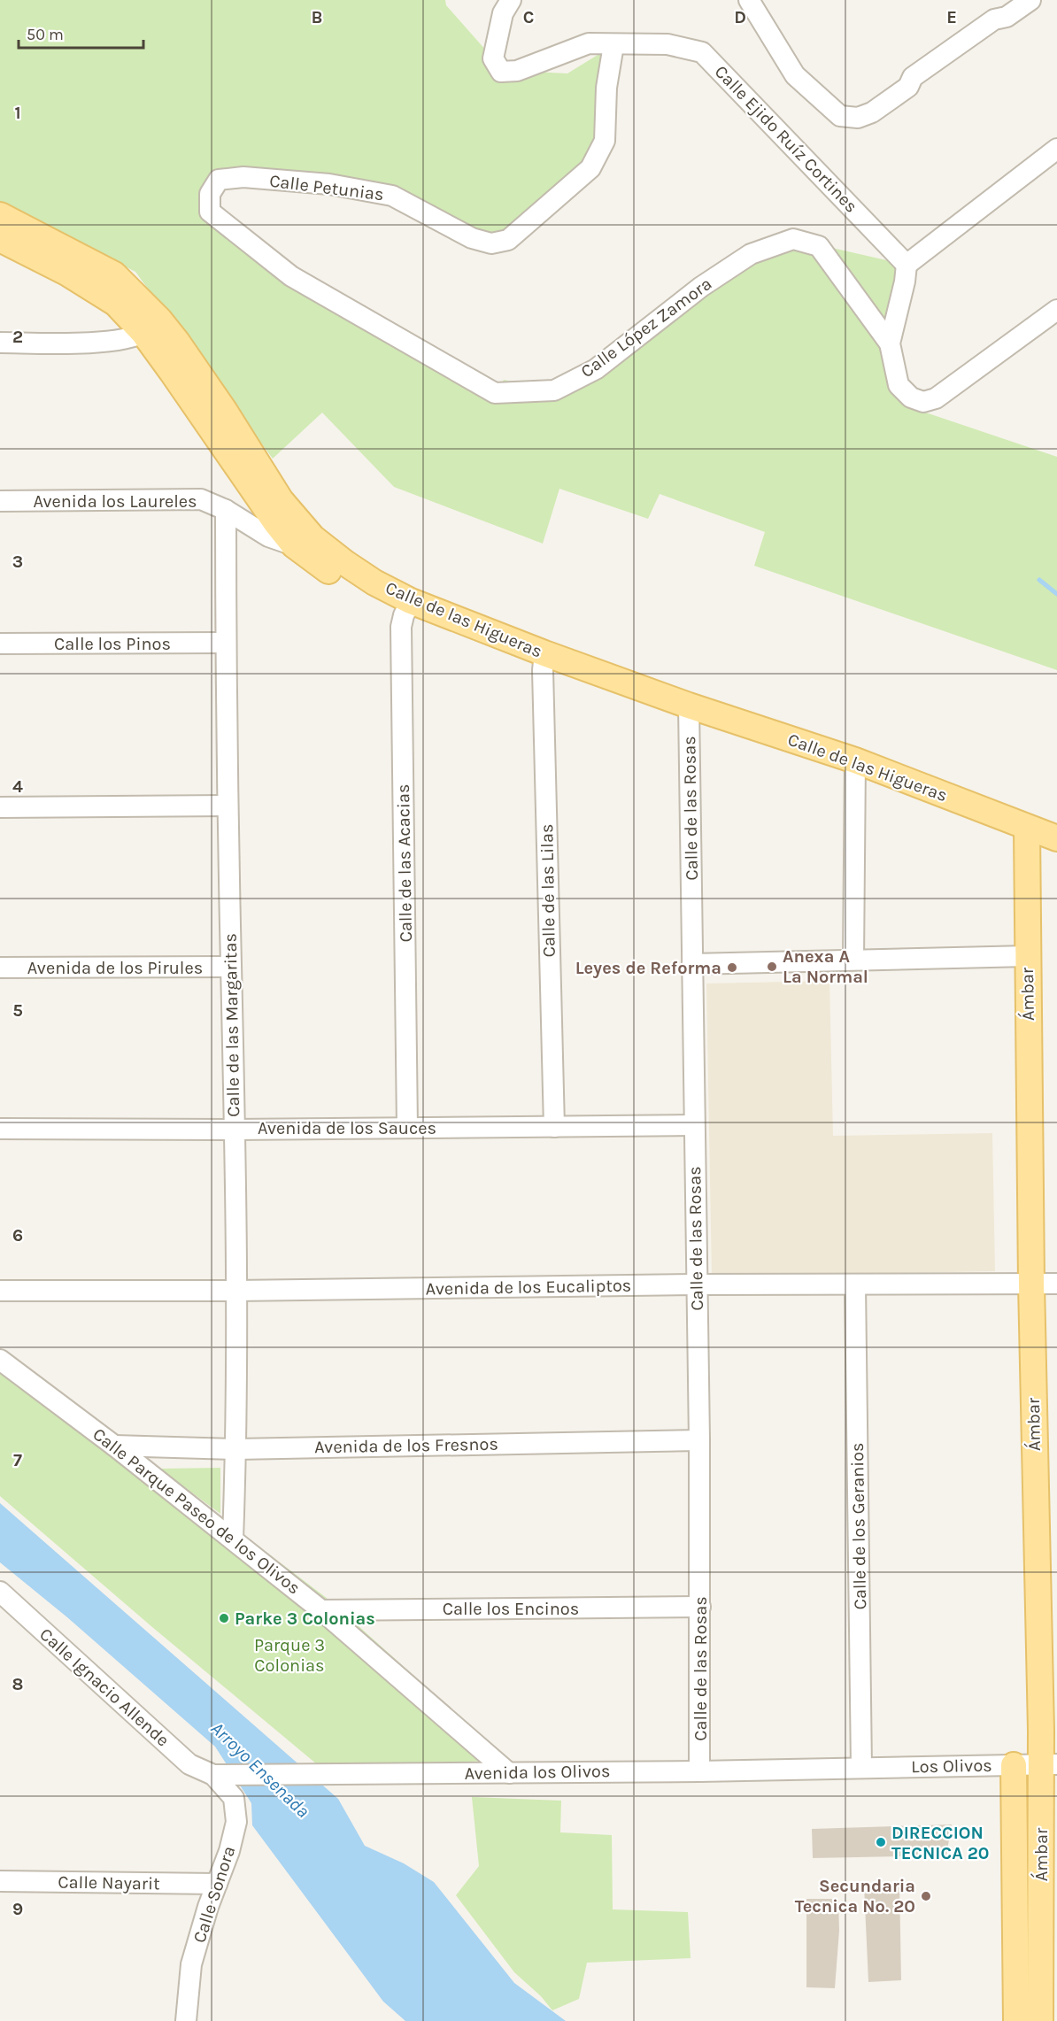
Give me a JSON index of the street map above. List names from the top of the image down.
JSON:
{
  "streets": {
    "main road": ["Calle de las Higueras", "Ámbar"],
    "street": [
      "Calle Ejido Ruíz Cortines",
      "Calle Petunias",
      "Calle López Zamora",
      "Avenida los Laureles",
      "Calle los Pinos",
      "Calle de las Rosas",
      "Calle de las Acacias",
      "Calle de las Lilas",
      "Avenida de los Pirules",
      "Calle de las Margaritas",
      "Avenida de los Sauces",
      "Avenida de los Eucaliptos",
      "Avenida de los Fresnos",
      "Calle Parque Paseo de los Olivos",
      "Calle de los Geranios",
      "Calle los Encinos",
      "Calle Ignacio Allende",
      "Los Olivos",
      "Avenida los Olivos",
      "Calle Nayarit",
      "Calle Sonora"
    ]
  },
  "crossings": [
    ["Calle Ejido Ruíz Cortines", "Calle Petunias"],
    ["Calle Petunias", "Calle López Zamora"],
    ["Avenida los Laureles", "Calle de las Higueras"],
    ["Avenida los Laureles", "Calle de las Margaritas"],
    ["Calle de las Higueras", "Calle de las Rosas"],
    ["Calle de las Higueras", "Calle de las Acacias"],
    ["Calle de las Higueras", "Calle de las Lilas"],
    ["Calle de las Higueras", "Ámbar"],
    ["Calle los Pinos", "Calle de las Margaritas"],
    ["Calle de las Rosas", "Avenida de los Sauces"],
    ["Calle de las Rosas", "Avenida de los Eucaliptos"],
    ["Calle de las Rosas", "Avenida de los Fresnos"],
    ["Calle de las Rosas", "Calle los Encinos"],
    ["Calle de las Rosas", "Avenida los Olivos"],
    ["Calle de las Acacias", "Avenida de los Sauces"],
    ["Calle de las Lilas", "Avenida de los Sauces"],
    ["Avenida de los Pirules", "Calle de las Margaritas"],
    ["Ámbar", "Avenida de los Eucaliptos"],
    ["Ámbar", "Los Olivos"],
    ["Calle de las Margaritas", "Avenida de los Sauces"],
    ["Calle de las Margaritas", "Avenida de los Eucaliptos"],
    ["Calle de las Margaritas", "Avenida de los Fresnos"],
    ["Calle de las Margaritas", "Calle Parque Paseo de los Olivos"],
    ["Avenida de los Eucaliptos", "Calle de los Geranios"],
    ["Avenida de los Fresnos", "Calle Parque Paseo de los Olivos"],
    ["Calle Parque Paseo de los Olivos", "Calle los Encinos"],
    ["Calle Parque Paseo de los Olivos", "Avenida los Olivos"],
    ["Calle de los Geranios", "Los Olivos"],
    ["Calle de los Geranios", "Avenida los Olivos"],
    ["Calle Ignacio Allende", "Avenida los Olivos"],
    ["Calle Ignacio Allende", "Calle Sonora"],
    ["Los Olivos", "Avenida los Olivos"],
    ["Avenida los Olivos", "Calle Sonora"],
    ["Calle Nayarit", "Calle Sonora"]
  ],
  "water": ["Arroyo Ensenada"],
  "parks": ["Parque 3 Colonias"],
  "places": [
    "Anexa A La Normal",
    "Leyes de Reforma",
    "Parke 3 Colonias",
    "DIRECCION TECNICA 20",
    "Secundaria Tecnica No. 20"
  ],
  "scale_bar": "50 m",
  "grid": {
    "columns": [
      "B",
      "C",
      "D",
      "E"
    ],
    "rows": [
      "1",
      "2",
      "3",
      "4",
      "5",
      "6",
      "7",
      "8",
      "9"
    ]
  }
}
